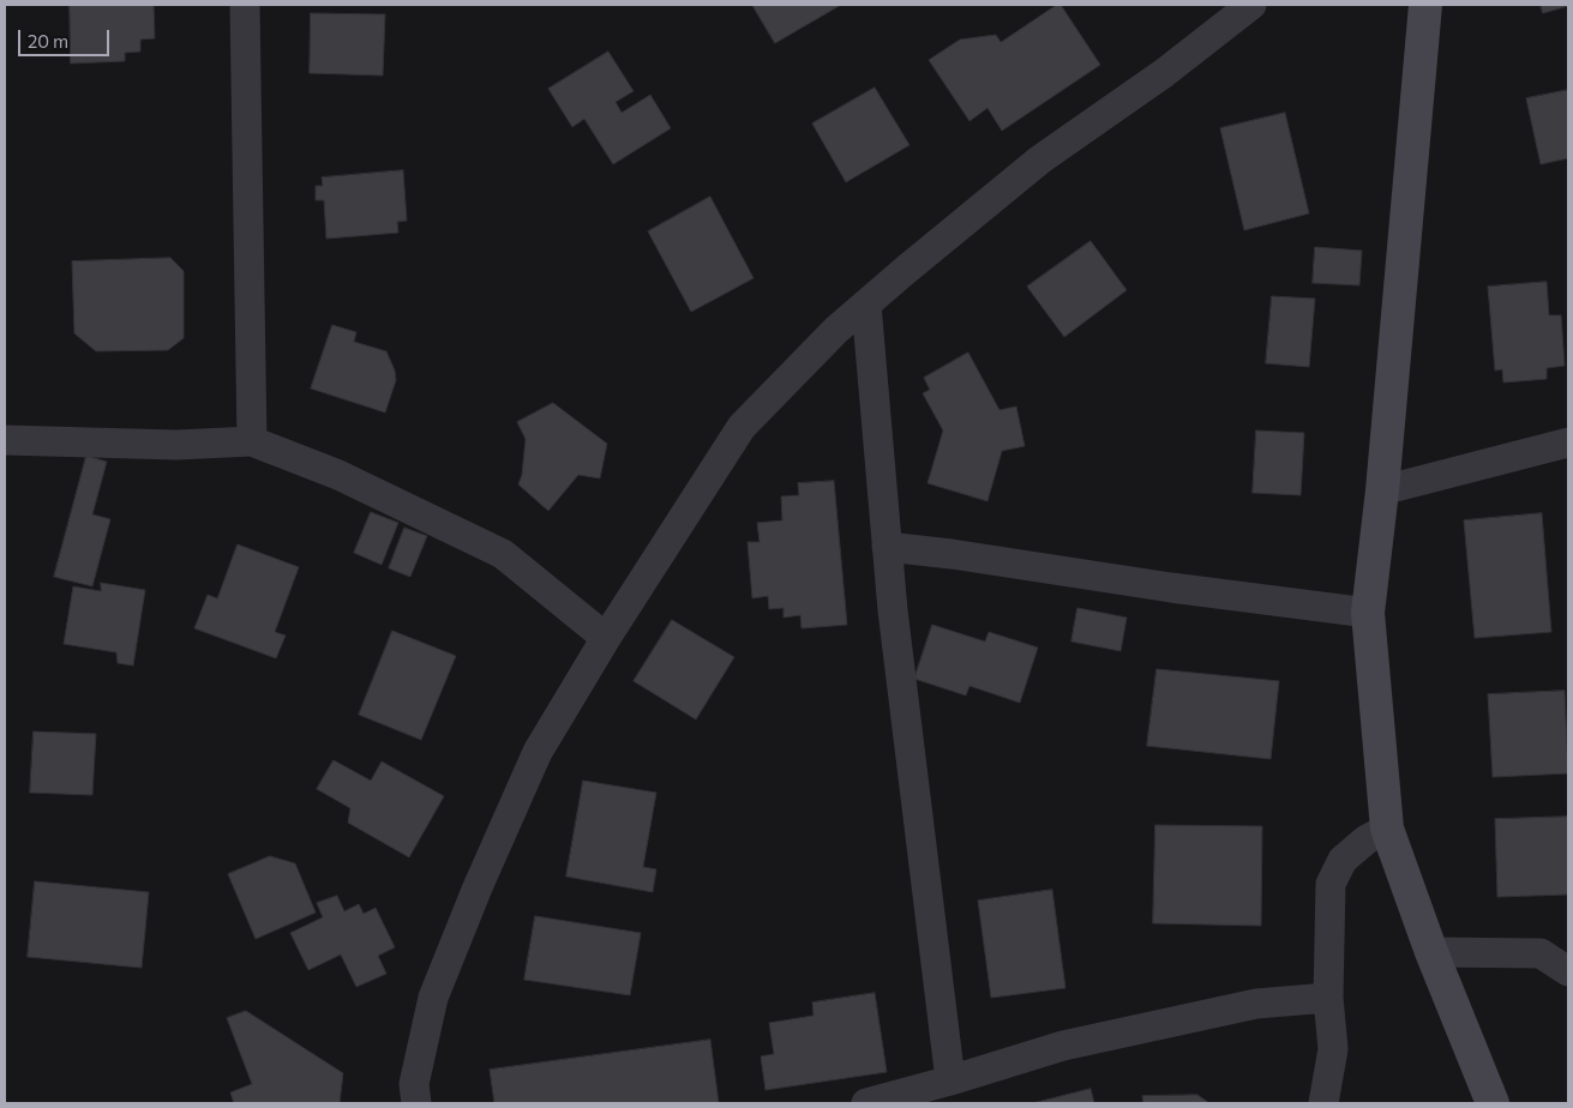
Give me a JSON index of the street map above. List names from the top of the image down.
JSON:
{
  "scale_bar": "20 m"
}
